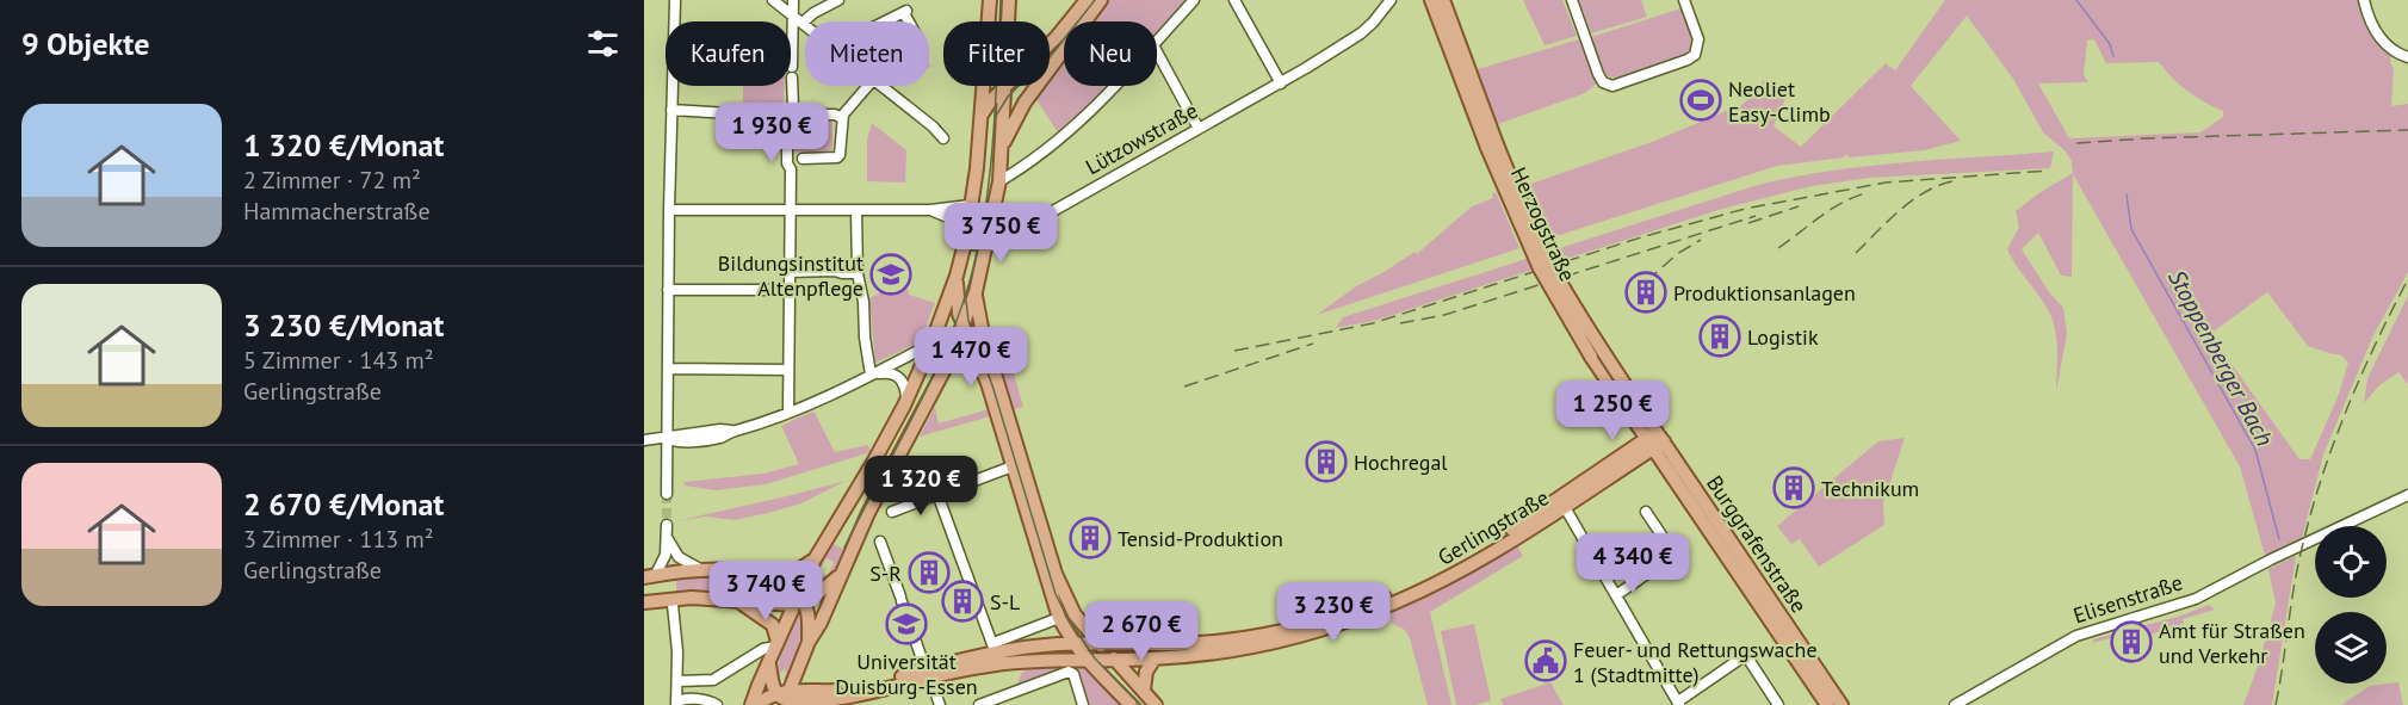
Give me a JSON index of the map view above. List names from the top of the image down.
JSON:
{
  "streets": {
    "main road": ["Herzogstraße", "Gerlingstraße", "Burggrafenstraße"],
    "street": ["Lützowstraße", "Elisenstraße"]
  },
  "crossings": [
    ["Herzogstraße", "Gerlingstraße"],
    ["Herzogstraße", "Burggrafenstraße"],
    ["Gerlingstraße", "Burggrafenstraße"]
  ],
  "water": ["Stoppenberger Bach"],
  "places": {
    "sports": ["Neoliet Easy-Climb"],
    "school or university": ["Bildungsinstitut Altenpflege", "Universität Duisburg-Essen"],
    "building": [
      "Produktionsanlagen",
      "Logistik",
      "Hochregal",
      "Technikum",
      "Tensid-Produktion",
      "S-R",
      "S-L",
      "Amt für Straßen und Verkehr"
    ],
    "public building": ["Feuer- und Rettungswache 1 (Stadtmitte)"]
  },
  "page": {
    "heading": "9 Objekte",
    "chip": [
      "Kaufen",
      "Mieten",
      "Filter",
      "Neu"
    ],
    "list": [
      {
        "name": "1 320 €/Monat",
        "note": "2 Zimmer · 72 m² · Hammacherstraße"
      },
      {
        "name": "3 230 €/Monat",
        "note": "5 Zimmer · 143 m² · Gerlingstraße"
      },
      {
        "name": "2 670 €/Monat",
        "note": "3 Zimmer · 113 m² · Gerlingstraße"
      }
    ],
    "price": [
      "1 930 €",
      "3 750 €",
      "1 470 €",
      "1 250 €",
      "1 320 €",
      "4 340 €",
      "3 740 €",
      "3 230 €",
      "2 670 €"
    ]
  }
}
